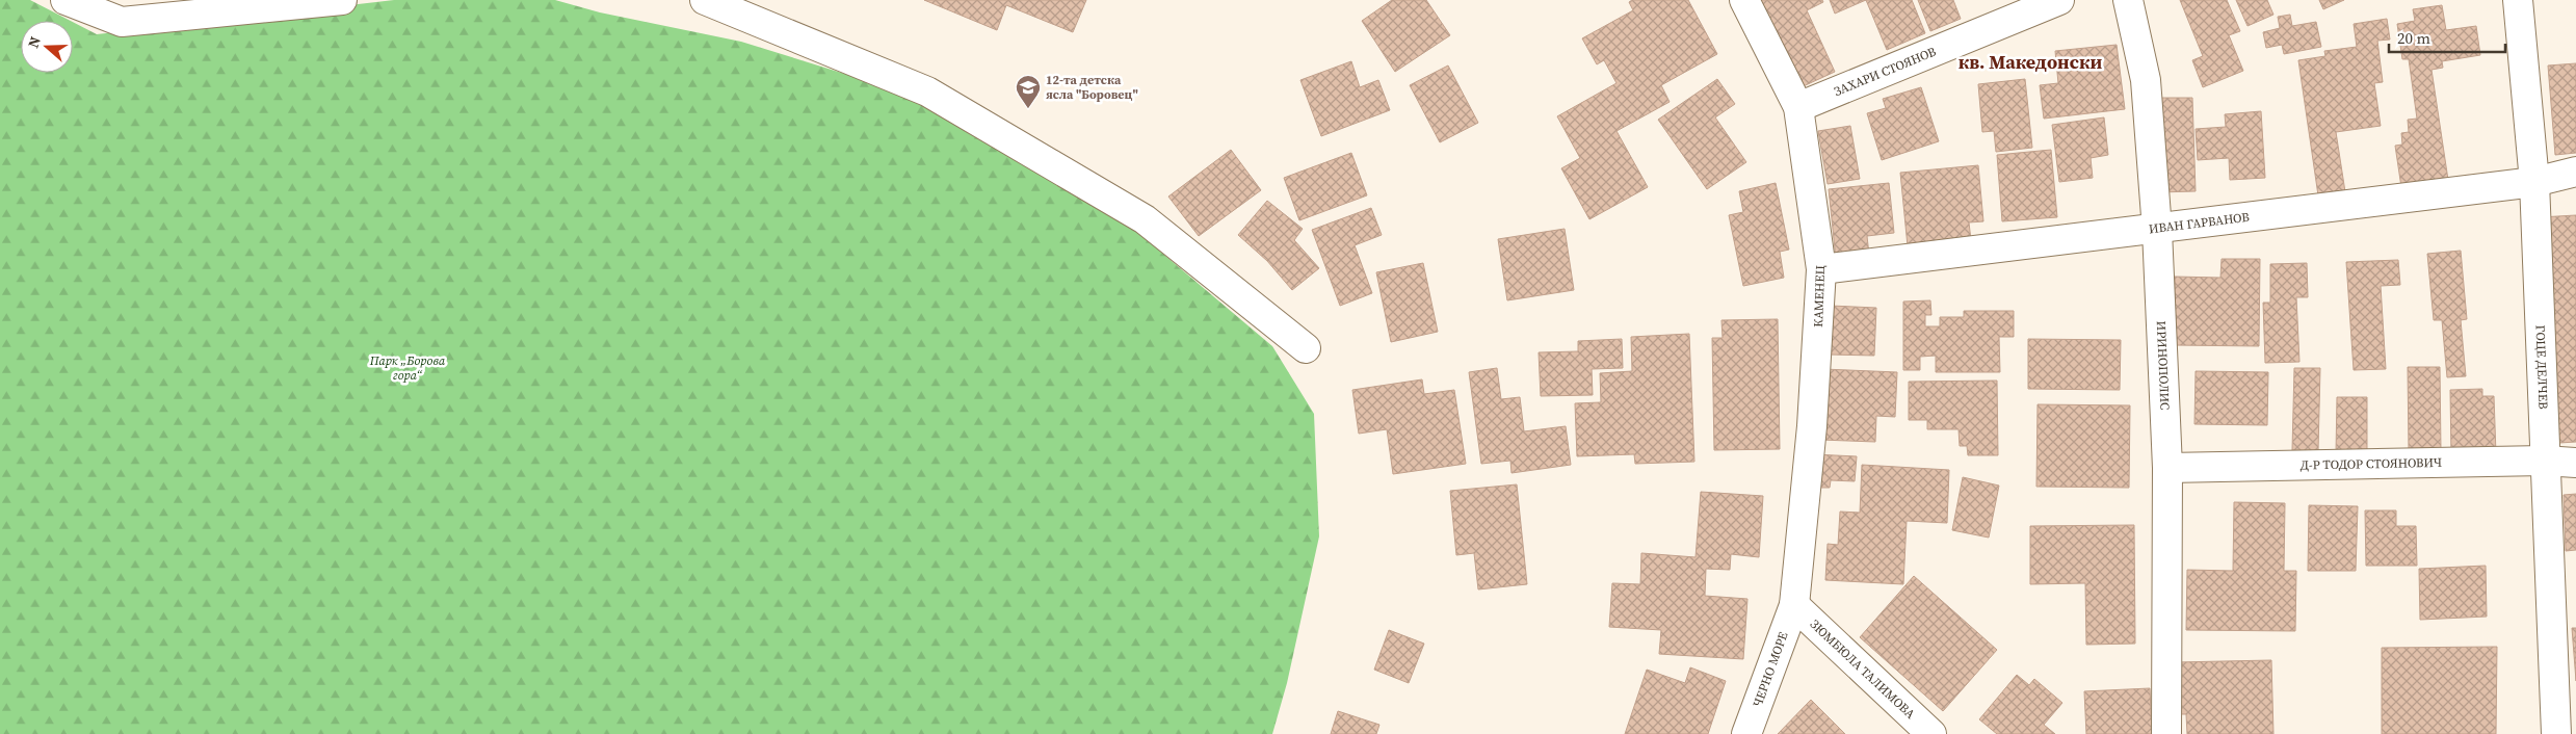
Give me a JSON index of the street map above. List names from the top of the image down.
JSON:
{
  "streets": {
    "street": [
      "ЗАХАРИ СТОЯНОВ",
      "ИВАН ГАРВАНОВ",
      "КАМЕНЕЦ",
      "ИРИНОПОЛИС",
      "ГОЦЕ ДЕЛЧЕВ",
      "Д-Р ТОДОР СТОЯНОВИЧ",
      "ЧЕРНО МОРЕ",
      "ЗЮМБЮЛА ТАЛИМОВА"
    ]
  },
  "crossings": [
    ["ЗАХАРИ СТОЯНОВ", "КАМЕНЕЦ"],
    ["ИВАН ГАРВАНОВ", "КАМЕНЕЦ"],
    ["ИВАН ГАРВАНОВ", "ИРИНОПОЛИС"],
    ["ИВАН ГАРВАНОВ", "ГОЦЕ ДЕЛЧЕВ"],
    ["КАМЕНЕЦ", "ЧЕРНО МОРЕ"],
    ["КАМЕНЕЦ", "ЗЮМБЮЛА ТАЛИМОВА"],
    ["ИРИНОПОЛИС", "Д-Р ТОДОР СТОЯНОВИЧ"],
    ["ГОЦЕ ДЕЛЧЕВ", "Д-Р ТОДОР СТОЯНОВИЧ"],
    ["ЧЕРНО МОРЕ", "ЗЮМБЮЛА ТАЛИМОВА"]
  ],
  "districts": ["кв. Македонски"],
  "parks": ["Парк „Борова гора“"],
  "places": {
    "school or university": ["12-та детска ясла \"Боровец\""]
  },
  "scale_bar": "20 m",
  "north": "left"
}
